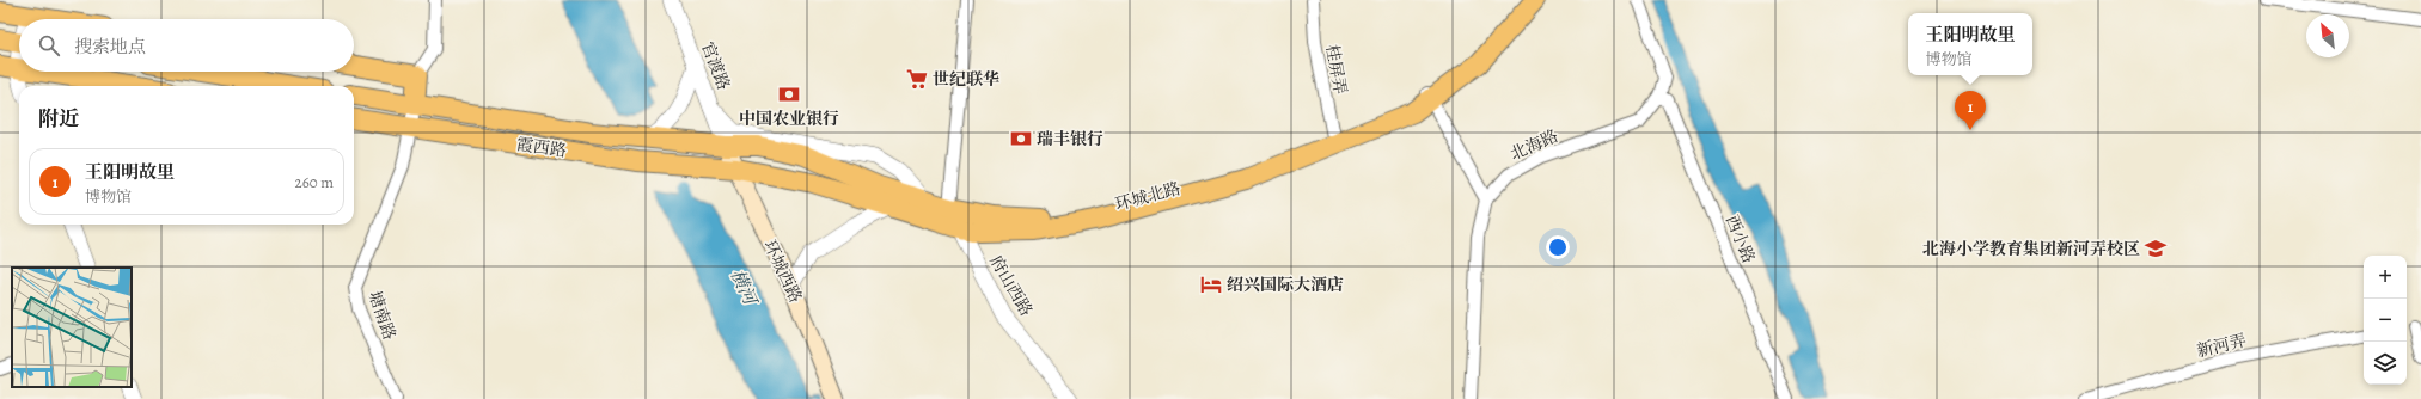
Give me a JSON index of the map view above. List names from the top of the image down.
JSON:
{
  "streets": {
    "main road": ["霞西路", "环城北路", "环城西路"],
    "street": [
      "官渡路",
      "桂屏弄",
      "北海路",
      "西小路",
      "府山西路",
      "塘南路",
      "新河弄"
    ]
  },
  "crossings": [
    ["官渡路", "霞西路"],
    ["官渡路", "环城北路"],
    ["官渡路", "环城西路"],
    ["桂屏弄", "环城北路"],
    ["北海路", "西小路"],
    ["霞西路", "环城北路"],
    ["霞西路", "环城西路"],
    ["霞西路", "塘南路"],
    ["环城北路", "环城西路"],
    ["环城北路", "府山西路"]
  ],
  "water": ["横河"],
  "places": {
    "supermarket": ["世纪联华"],
    "bank": ["中国农业银行", "瑞丰银行"],
    "school or university": ["北海小学教育集团新河弄校区"],
    "hotel": ["绍兴国际大酒店"]
  },
  "north": "top left",
  "page": {
    "popup": ["王阳明故里", "博物馆"],
    "search": "搜索地点",
    "heading": "附近",
    "pins": "1",
    "list": [
      {
        "mark": "1",
        "name": "王阳明故里",
        "note": "博物馆",
        "value": "260 m"
      }
    ],
    "map_buttons": ["+", "−"]
  }
}
